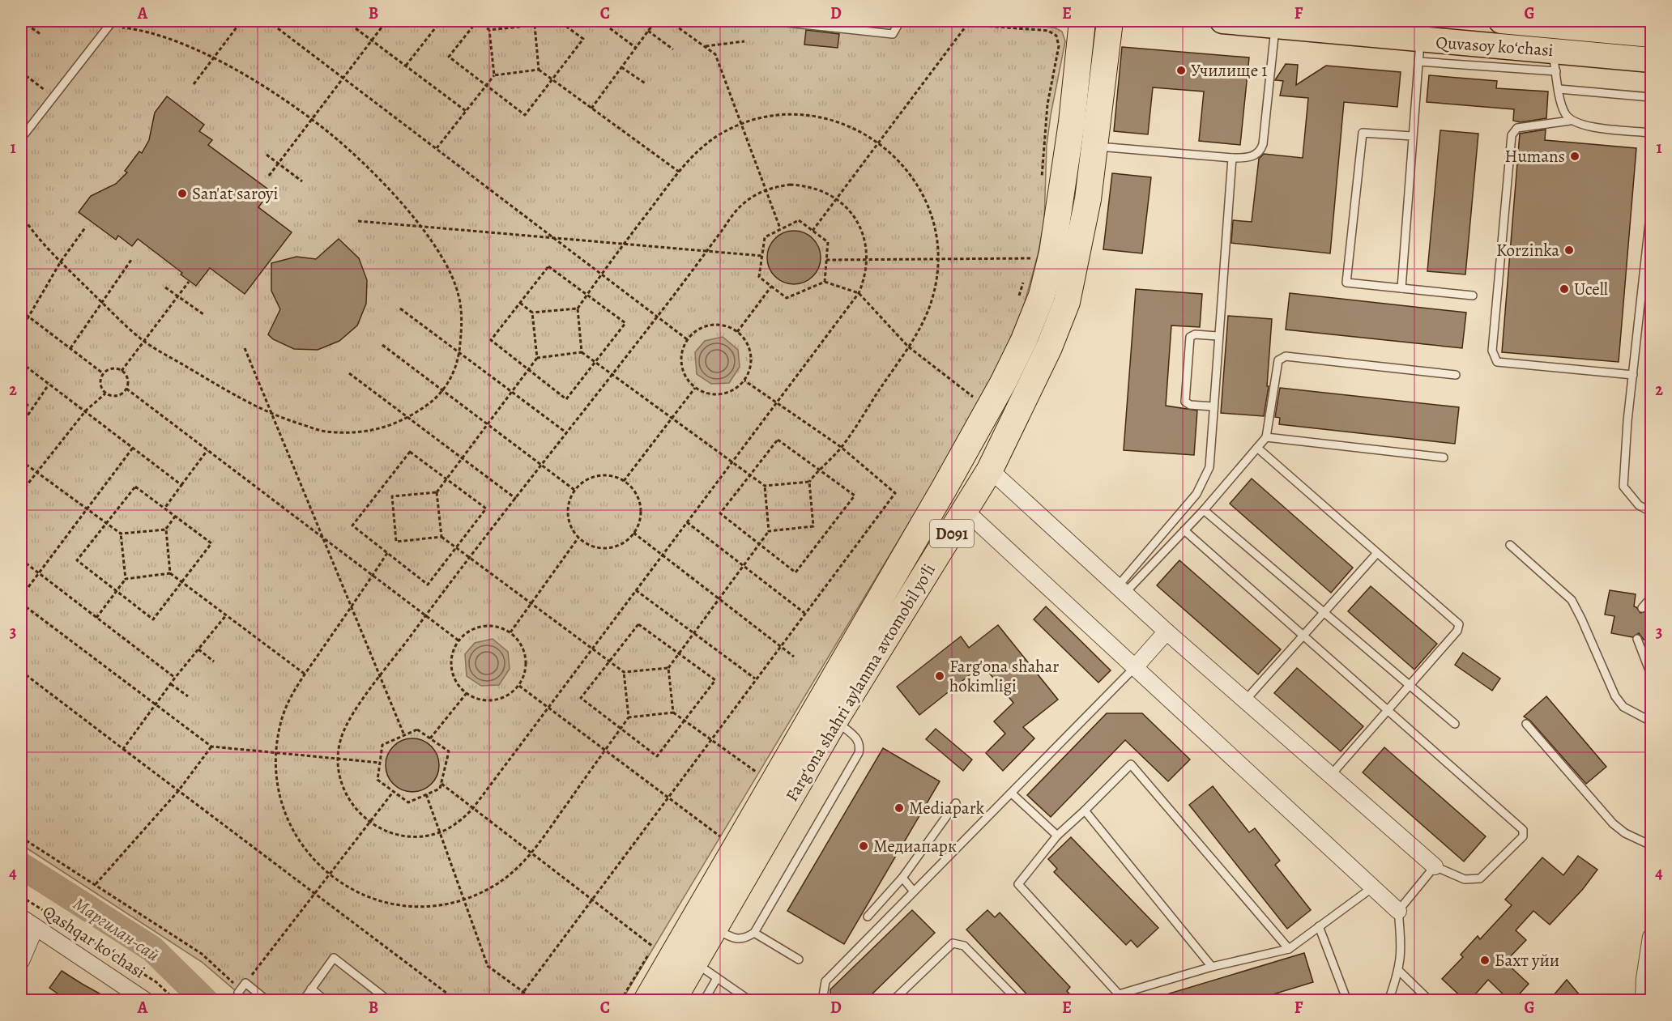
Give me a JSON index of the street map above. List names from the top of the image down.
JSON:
{
  "streets": {
    "highway": ["D091", "Fargʻona shahri aylanma avtomobil yoʻli"],
    "main road": ["Quvasoy koʻchasi"],
    "street": ["Qashqar koʻchasi"]
  },
  "water": ["Маргилан-сай"],
  "places": [
    "Училище 1",
    "Humans",
    "San'at saroyi",
    "Korzinka",
    "Ucell",
    "Farg'ona shahar hokimligi",
    "Mediapark",
    "Медиапарк",
    "Бахт уйи"
  ],
  "grid": {
    "columns": [
      "A",
      "B",
      "C",
      "D",
      "E",
      "F",
      "G"
    ],
    "rows": [
      "1",
      "2",
      "3",
      "4"
    ]
  }
}
